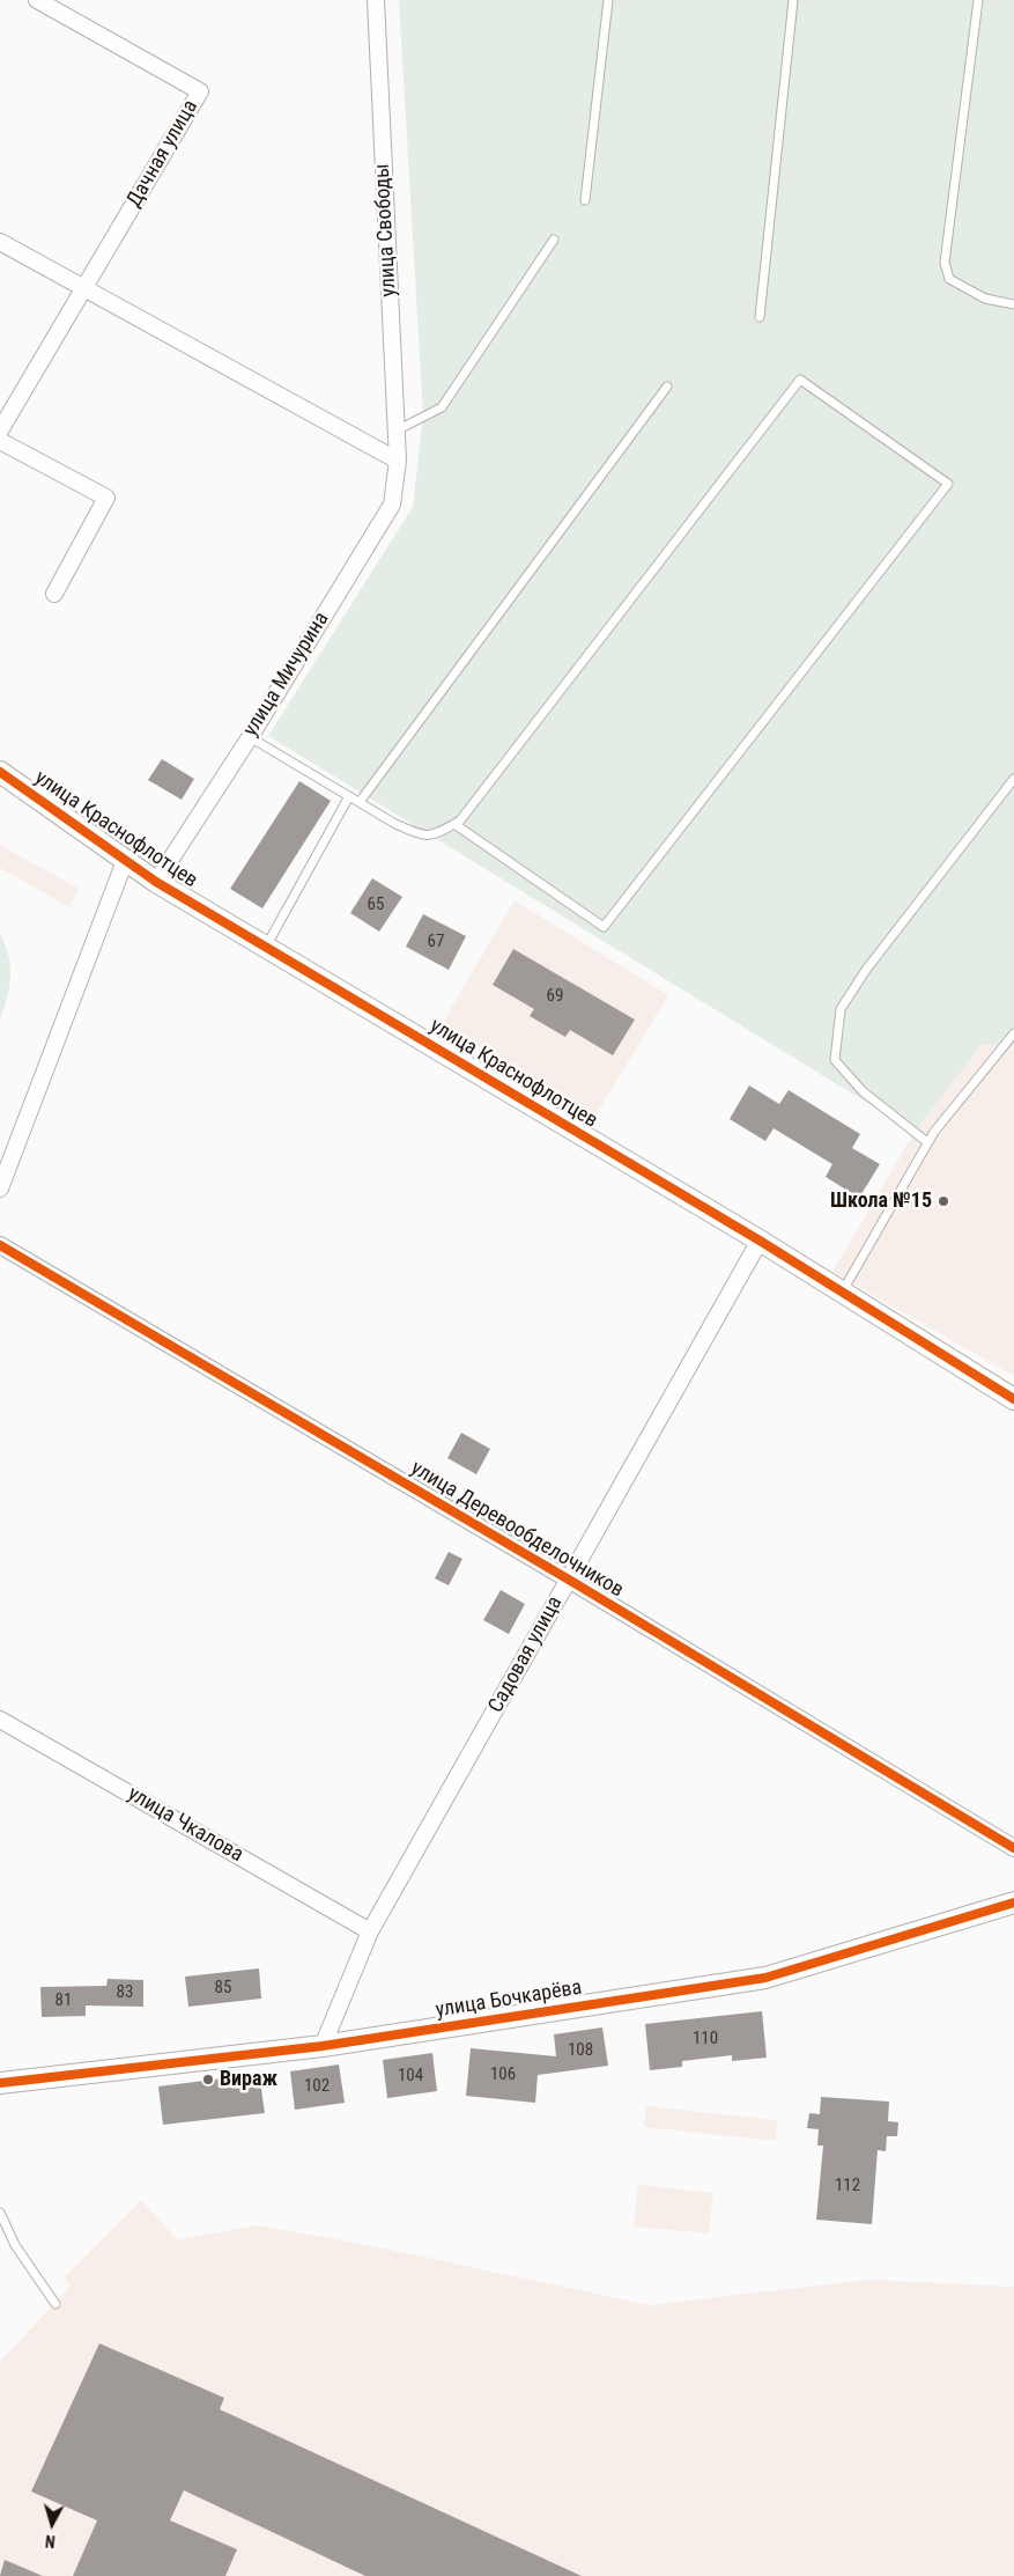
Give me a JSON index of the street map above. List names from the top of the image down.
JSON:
{
  "streets": {
    "street": [
      "Дачная улица",
      "улица Свободы",
      "улица Мичурина",
      "улица Краснофлотцев",
      "улица Деревообделочников",
      "Садовая улица",
      "улица Чкалова",
      "улица Бочкарёва"
    ]
  },
  "crossings": [
    ["улица Свободы", "улица Мичурина"],
    ["улица Мичурина", "улица Краснофлотцев"],
    ["улица Краснофлотцев", "Садовая улица"],
    ["улица Деревообделочников", "Садовая улица"],
    ["Садовая улица", "улица Чкалова"],
    ["Садовая улица", "улица Бочкарёва"]
  ],
  "places": ["Школа №15", "Вираж"],
  "house_numbers": [
    "65",
    "67",
    "69",
    "85",
    "83",
    "81",
    "110",
    "108",
    "106",
    "104",
    "102",
    "112"
  ],
  "north": "bottom"
}
